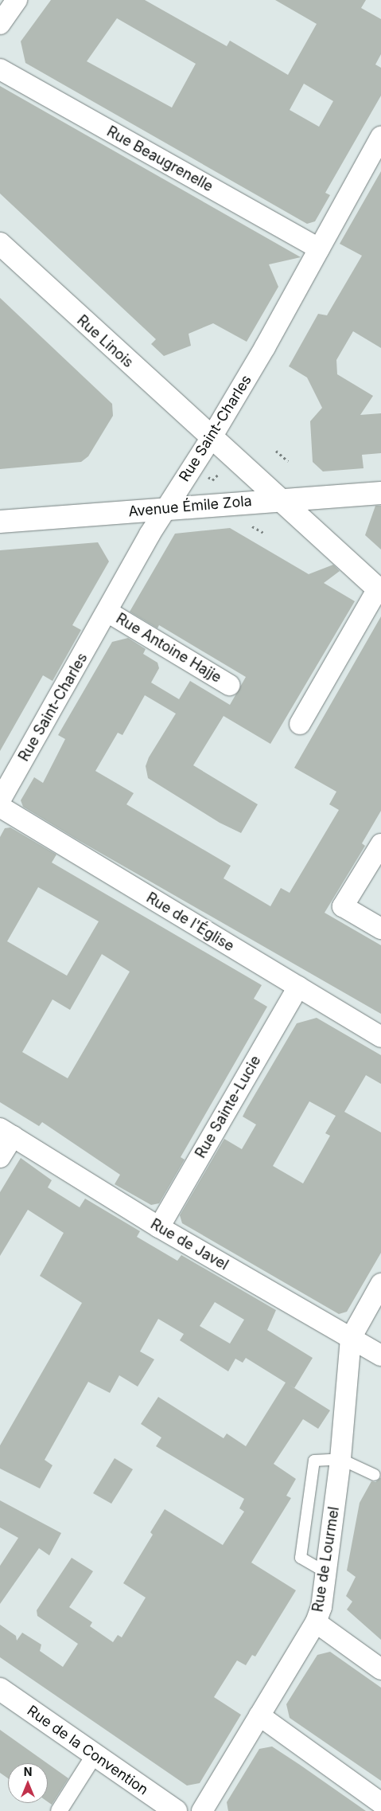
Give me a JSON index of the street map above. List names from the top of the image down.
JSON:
{
  "streets": {
    "main road": ["Rue Linois", "Avenue Émile Zola", "Rue de la Convention"],
    "street": [
      "Rue Beaugrenelle",
      "Rue Saint-Charles",
      "Rue Antoine Hajje",
      "Rue de l'Église",
      "Rue Sainte-Lucie",
      "Rue de Javel",
      "Rue de Lourmel"
    ]
  },
  "crossings": [
    ["Rue Beaugrenelle", "Rue Saint-Charles"],
    ["Rue Linois", "Rue Saint-Charles"],
    ["Rue Linois", "Avenue Émile Zola"],
    ["Rue Saint-Charles", "Avenue Émile Zola"],
    ["Rue Saint-Charles", "Rue Antoine Hajje"],
    ["Rue de l'Église", "Rue Sainte-Lucie"],
    ["Rue Sainte-Lucie", "Rue de Javel"],
    ["Rue de Javel", "Rue de Lourmel"]
  ],
  "north": "top"
}
